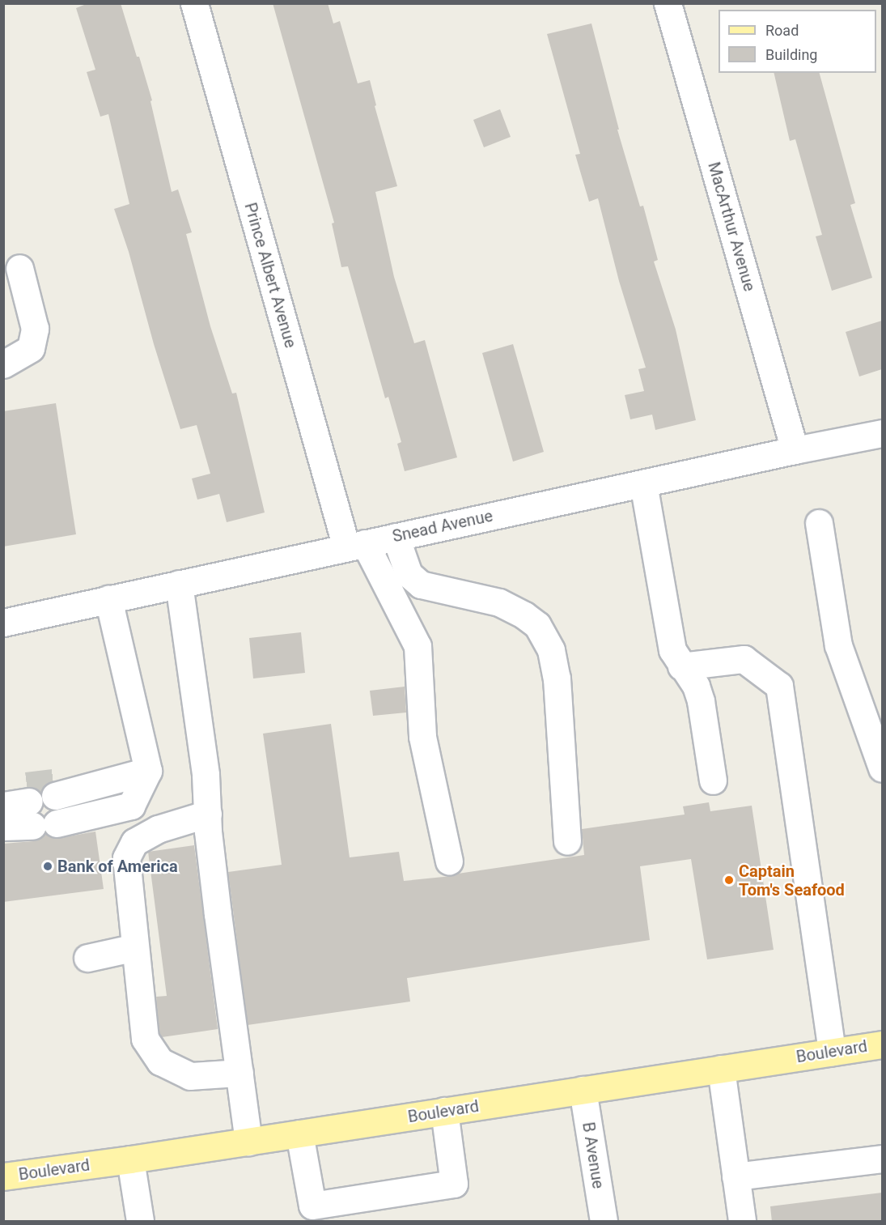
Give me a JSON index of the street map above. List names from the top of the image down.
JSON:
{
  "streets": {
    "main road": ["Boulevard"],
    "street": [
      "MacArthur Avenue",
      "Prince Albert Avenue",
      "Snead Avenue",
      "B Avenue"
    ]
  },
  "crossings": [
    ["MacArthur Avenue", "Snead Avenue"],
    ["Prince Albert Avenue", "Snead Avenue"],
    ["Boulevard", "B Avenue"]
  ],
  "places": ["Bank of America", "Captain Tom's Seafood"],
  "legend": ["Road", "Building"]
}
